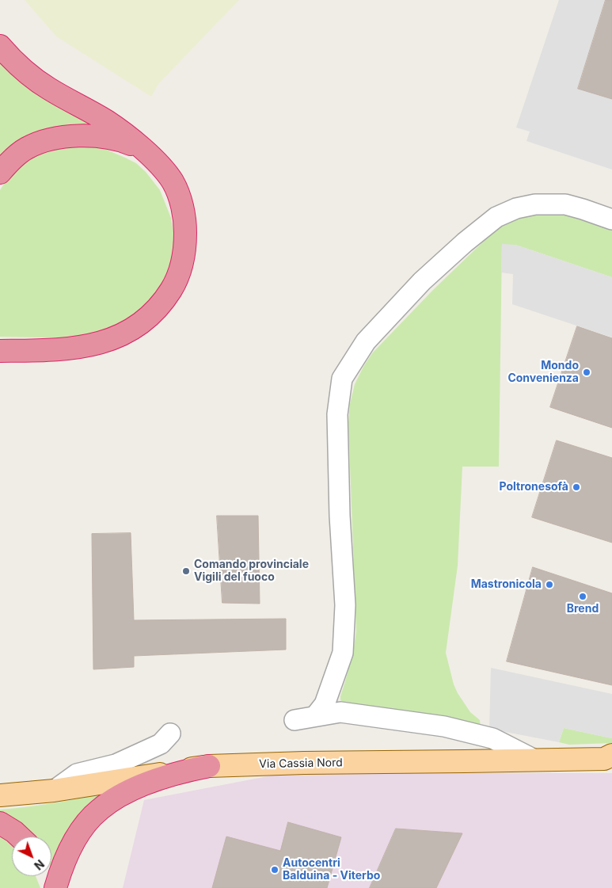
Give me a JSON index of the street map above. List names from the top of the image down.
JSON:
{
  "streets": {
    "main road": ["Via Cassia Nord"]
  },
  "places": [
    "Mondo Convenienza",
    "Poltronesofà",
    "Comando provinciale Vigili del fuoco",
    "Mastronicola",
    "Brend",
    "Autocentri Balduina - Viterbo"
  ],
  "north": "bottom right"
}
